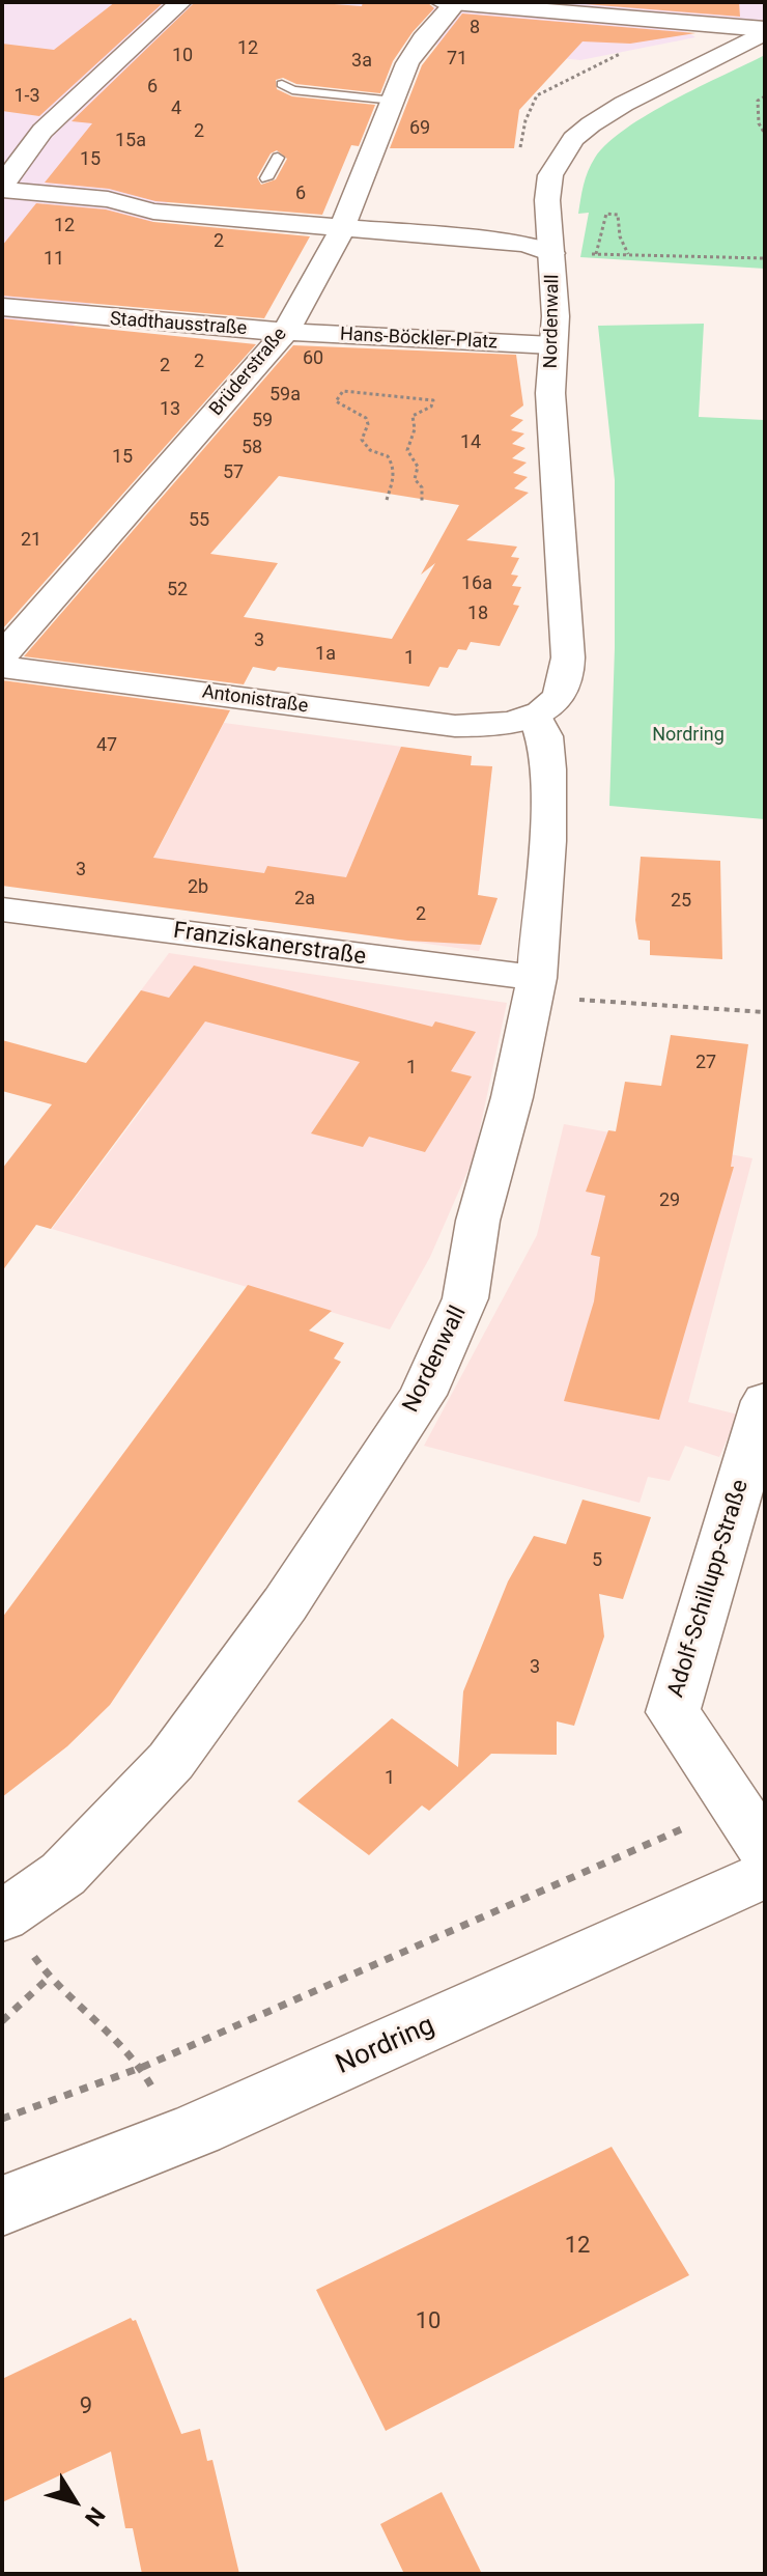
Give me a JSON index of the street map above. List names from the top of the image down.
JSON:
{
  "streets": {
    "street": [
      "Nordenwall",
      "Stadthausstraße",
      "Hans-Böckler-Platz",
      "Brüderstraße",
      "Antonistraße",
      "Franziskanerstraße",
      "Adolf-Schillupp-Straße",
      "Nordring"
    ]
  },
  "crossings": [
    ["Nordenwall", "Hans-Böckler-Platz"],
    ["Nordenwall", "Antonistraße"],
    ["Nordenwall", "Franziskanerstraße"],
    ["Stadthausstraße", "Hans-Böckler-Platz"],
    ["Stadthausstraße", "Brüderstraße"],
    ["Hans-Böckler-Platz", "Brüderstraße"]
  ],
  "parks": ["Nordring"],
  "house_numbers": [
    "8",
    "12",
    "10",
    "71",
    "3a",
    "6",
    "1-3",
    "4",
    "69",
    "2",
    "15a",
    "15",
    "6",
    "12",
    "2",
    "11",
    "60",
    "2",
    "2",
    "59a",
    "13",
    "59",
    "14",
    "58",
    "15",
    "57",
    "55",
    "21",
    "16a",
    "52",
    "18",
    "3",
    "1a",
    "1",
    "47",
    "3",
    "2b",
    "2a",
    "25",
    "2",
    "27",
    "1",
    "29",
    "5",
    "3",
    "1",
    "12",
    "10",
    "9"
  ],
  "north": "bottom right"
}
